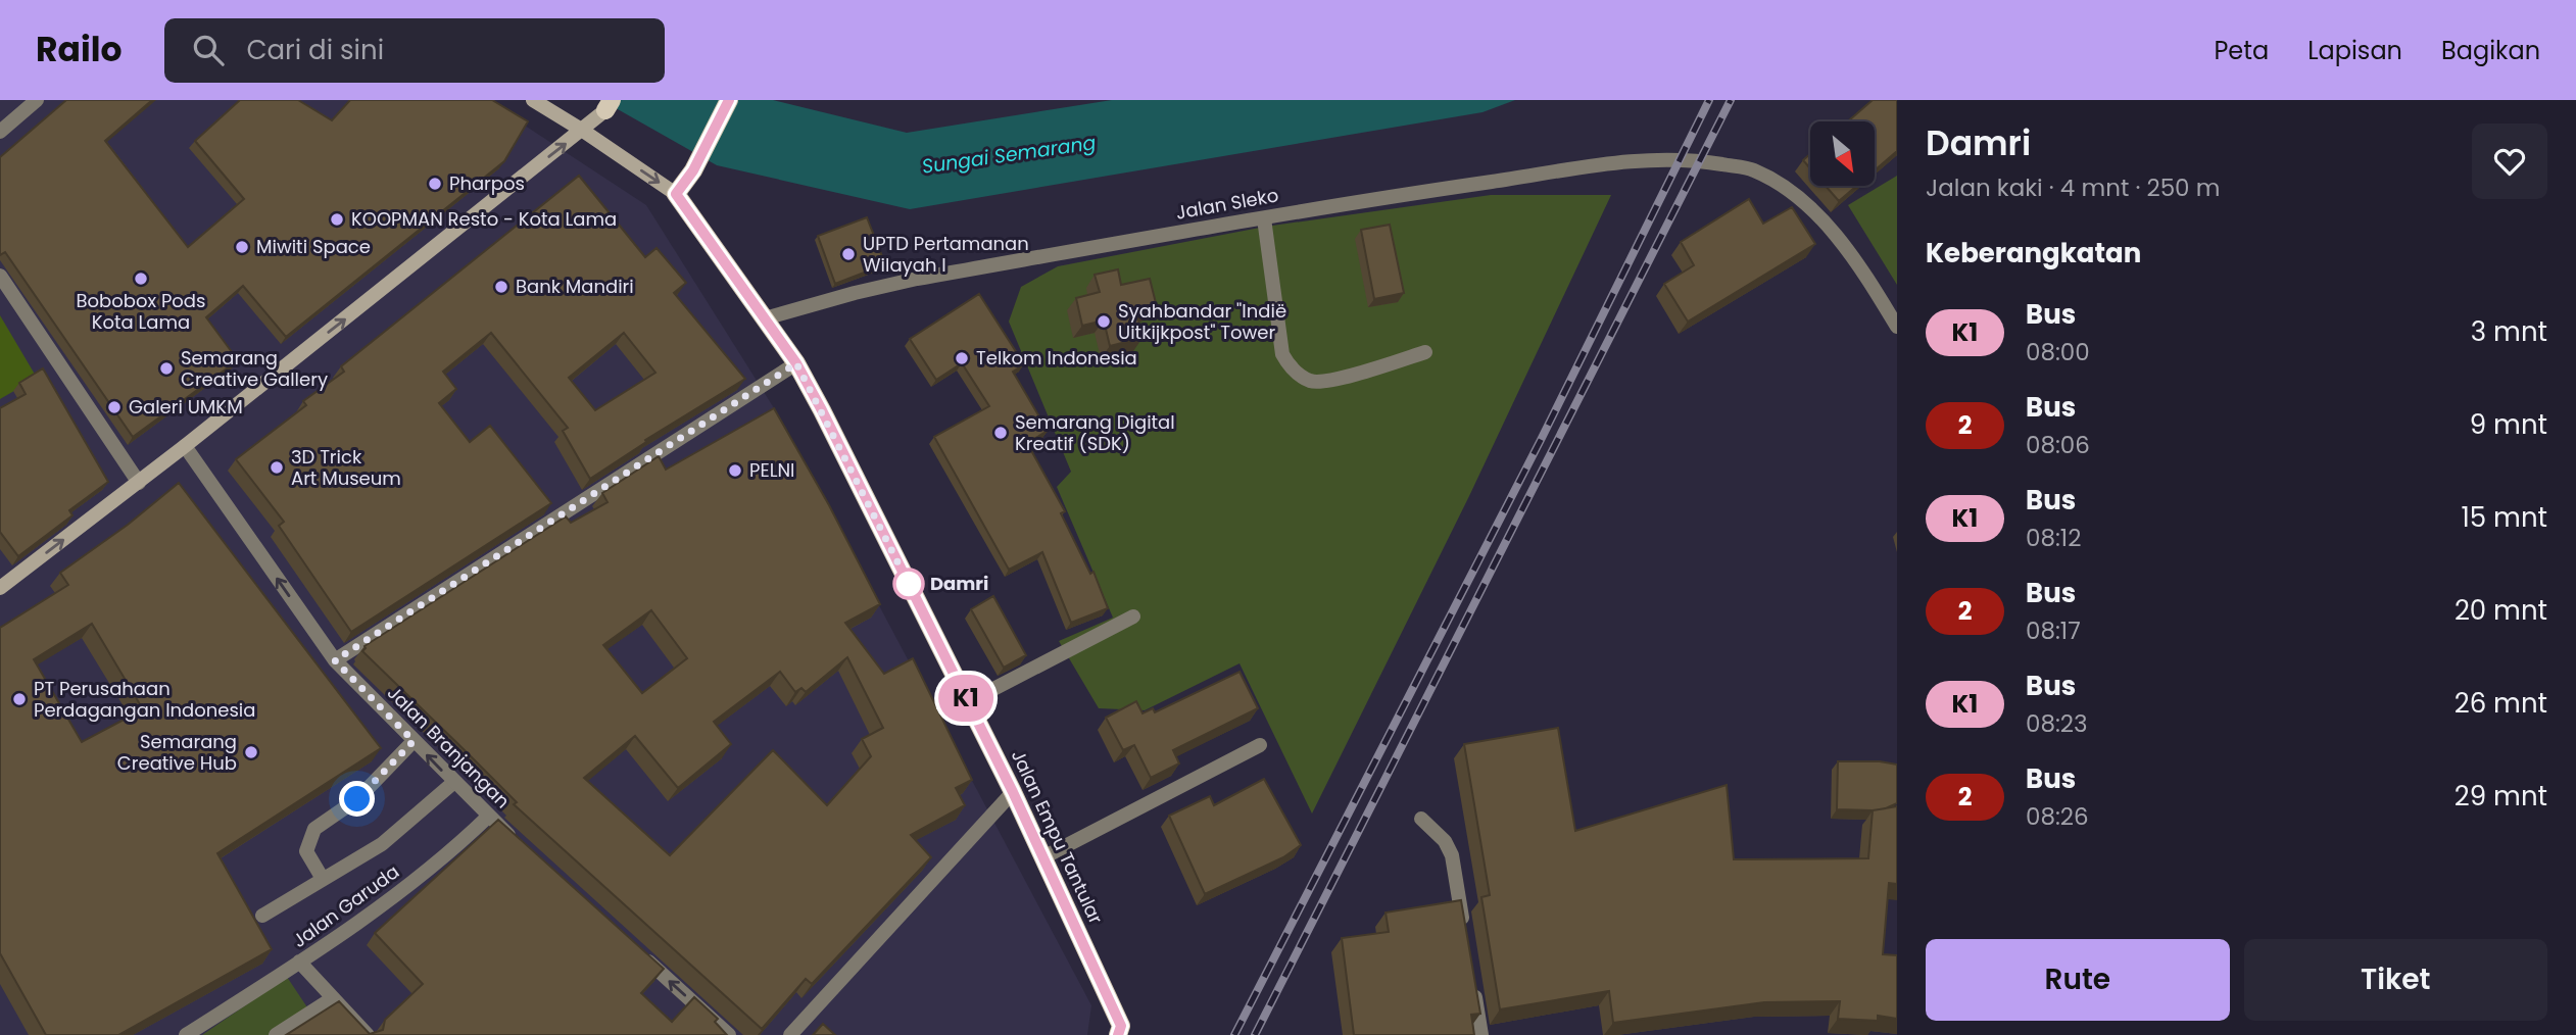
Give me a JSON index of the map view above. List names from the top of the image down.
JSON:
{
  "streets": {
    "main road": ["Jalan Empu Tantular"],
    "street": ["Jalan Sleko", "Jalan Branjangan", "Jalan Garuda"]
  },
  "crossings": [
    ["Jalan Sleko", "Jalan Empu Tantular"],
    ["Jalan Branjangan", "Jalan Garuda"]
  ],
  "one_way": ["Jalan Branjangan"],
  "water": ["Sungai Semarang"],
  "places": [
    "Pharpos",
    "KOOPMAN Resto - Kota Lama",
    "Miwiti Space",
    "UPTD Pertamanan Wilayah I",
    "Bobobox Pods Kota Lama",
    "Bank Mandiri",
    "Syahbandar \"Indië Uitkijkpost\" Tower",
    "Telkom Indonesia",
    "Semarang Creative Gallery",
    "Galeri UMKM",
    "Semarang Digital Kreatif (SDK)",
    "3D Trick Art Museum",
    "PELNI",
    "Damri",
    "PT Perusahaan Perdagangan Indonesia",
    "Semarang Creative Hub"
  ],
  "lines": ["bus line K1"],
  "north": "bottom right",
  "page": {
    "header": "Railo",
    "search": "Cari di sini",
    "nav": ["Peta", "Lapisan", "Bagikan"],
    "on_map": "K1",
    "heading": [
      ["Damri", "Jalan kaki · 4 mnt · 250 m"],
      "Keberangkatan"
    ],
    "list": [
      {
        "mark": "K1",
        "name": "Bus",
        "note": "08:00",
        "value": "3 mnt"
      },
      {
        "mark": "2",
        "name": "Bus",
        "note": "08:06",
        "value": "9 mnt"
      },
      {
        "mark": "K1",
        "name": "Bus",
        "note": "08:12",
        "value": "15 mnt"
      },
      {
        "mark": "2",
        "name": "Bus",
        "note": "08:17",
        "value": "20 mnt"
      },
      {
        "mark": "K1",
        "name": "Bus",
        "note": "08:23",
        "value": "26 mnt"
      },
      {
        "mark": "2",
        "name": "Bus",
        "note": "08:26",
        "value": "29 mnt"
      }
    ],
    "buttons": ["Rute", "Tiket"]
  }
}
